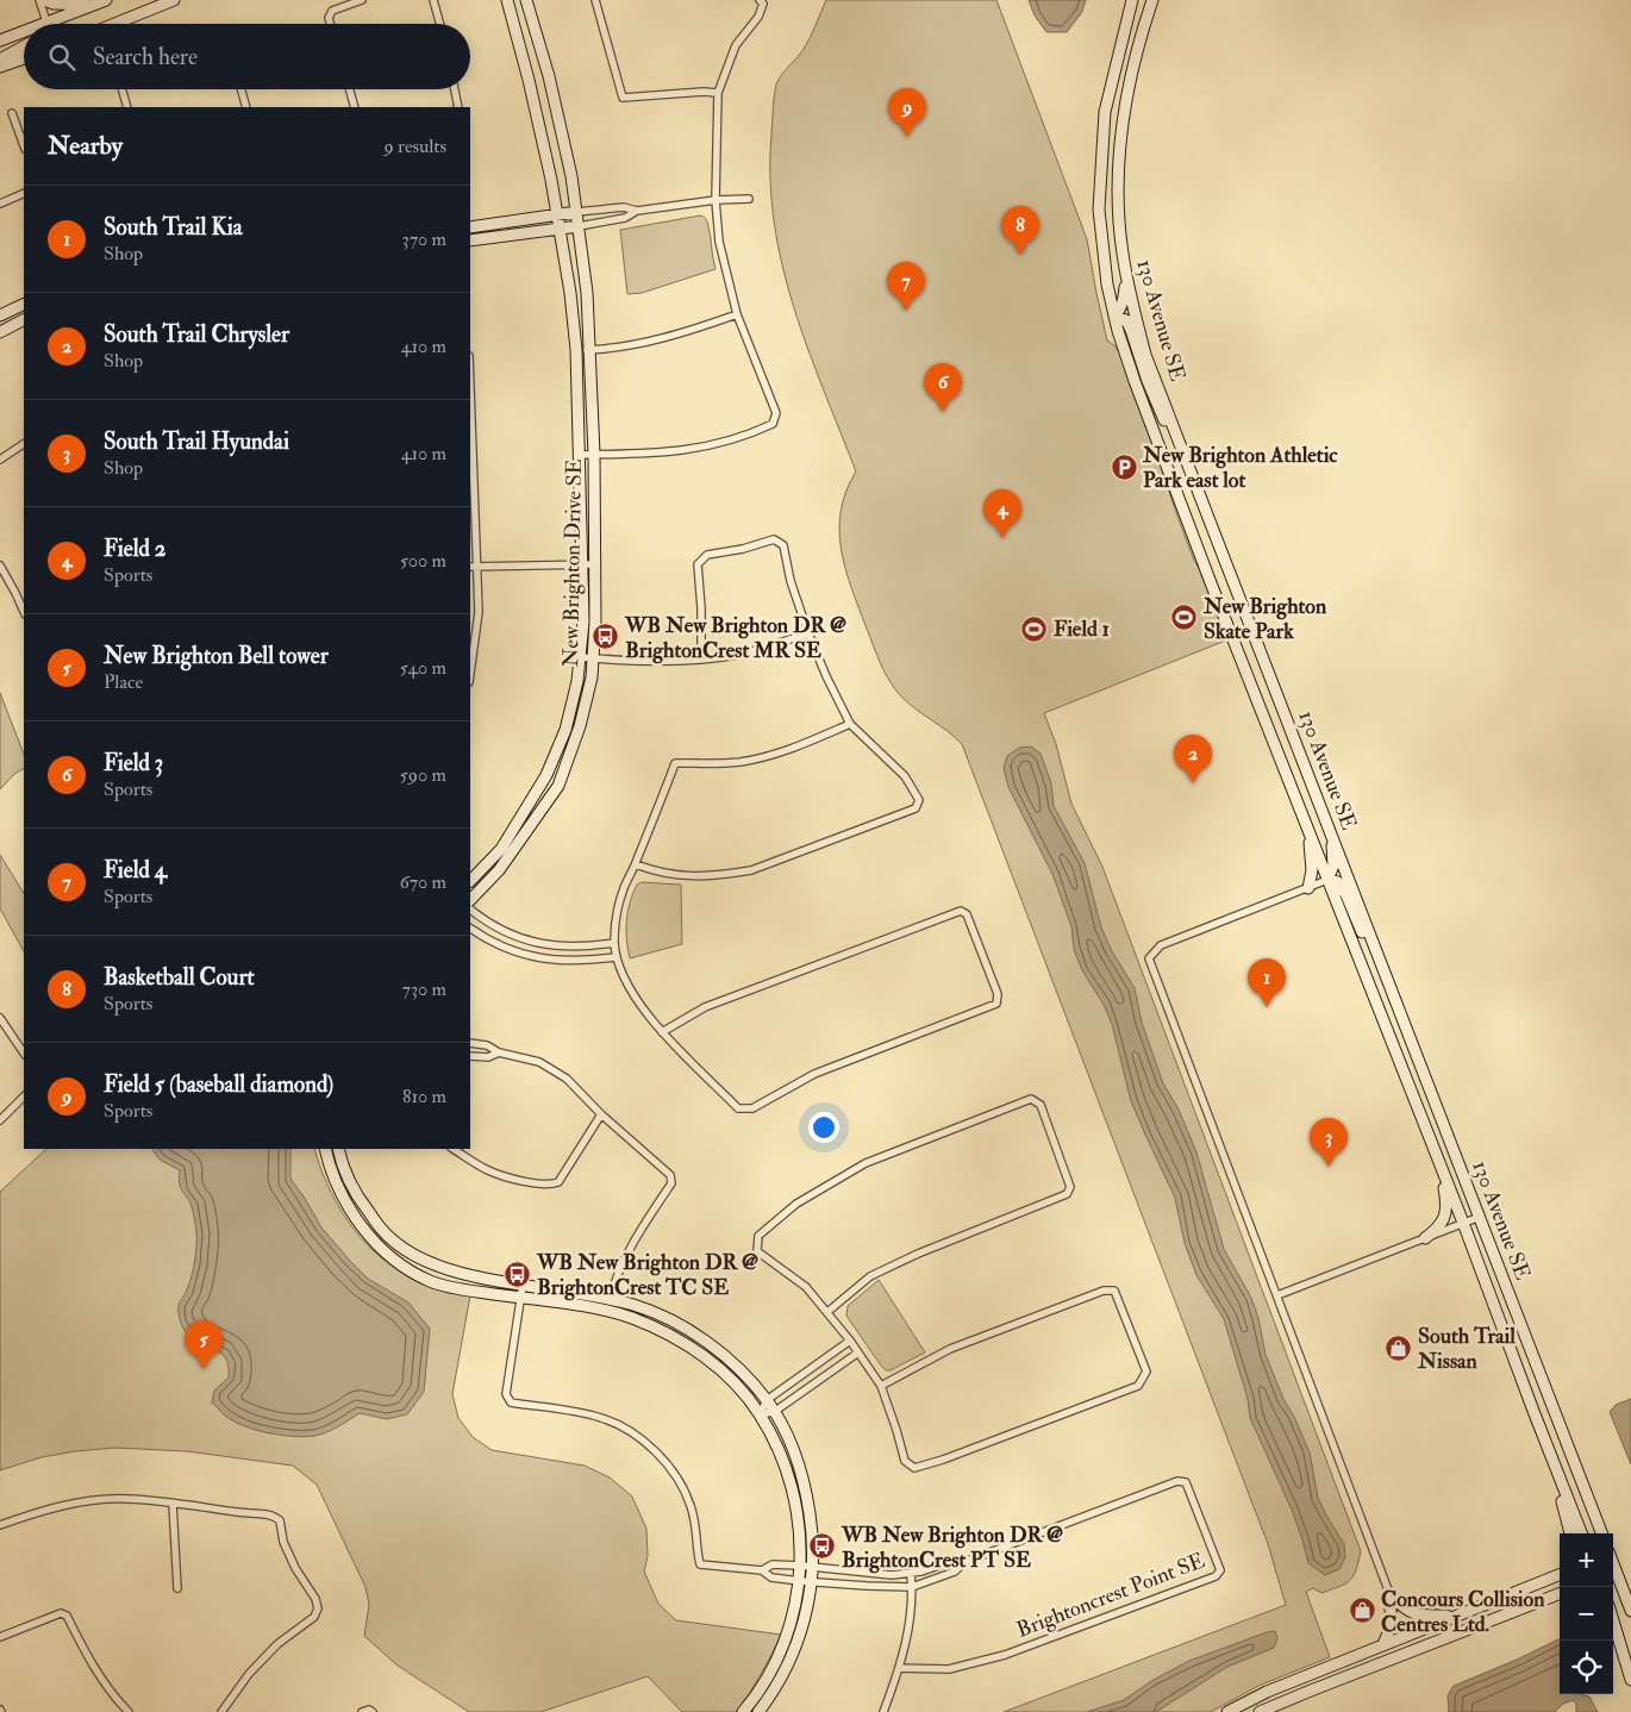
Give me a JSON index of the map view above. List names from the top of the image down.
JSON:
{
  "streets": {
    "main road": ["130 Avenue SE", "New Brighton Drive SE"],
    "street": ["Brightoncrest Point SE"]
  },
  "places": {
    "parking": ["New Brighton Athletic Park east lot"],
    "sports": ["New Brighton Skate Park", "Field 1"],
    "bus stop": ["WB New Brighton DR @ BrightonCrest MR SE", "WB New Brighton DR @ BrightonCrest TC SE", "WB New Brighton DR @ BrightonCrest PT SE"],
    "shop": ["South Trail Nissan", "Concours Collision Centres Ltd."]
  },
  "page": {
    "search": "Search here",
    "pins": [
      "9",
      "8",
      "7",
      "6",
      "4",
      "2",
      "1",
      "3",
      "5"
    ],
    "heading": ["Nearby", "9 results"],
    "list": [
      {
        "mark": "1",
        "name": "South Trail Kia",
        "note": "Shop",
        "value": "370 m"
      },
      {
        "mark": "2",
        "name": "South Trail Chrysler",
        "note": "Shop",
        "value": "410 m"
      },
      {
        "mark": "3",
        "name": "South Trail Hyundai",
        "note": "Shop",
        "value": "410 m"
      },
      {
        "mark": "4",
        "name": "Field 2",
        "note": "Sports",
        "value": "500 m"
      },
      {
        "mark": "5",
        "name": "New Brighton Bell tower",
        "note": "Place",
        "value": "540 m"
      },
      {
        "mark": "6",
        "name": "Field 3",
        "note": "Sports",
        "value": "590 m"
      },
      {
        "mark": "7",
        "name": "Field 4",
        "note": "Sports",
        "value": "670 m"
      },
      {
        "mark": "8",
        "name": "Basketball Court",
        "note": "Sports",
        "value": "730 m"
      },
      {
        "mark": "9",
        "name": "Field 5 (baseball diamond)",
        "note": "Sports",
        "value": "810 m"
      }
    ],
    "map_buttons": ["+", "−"]
  }
}
